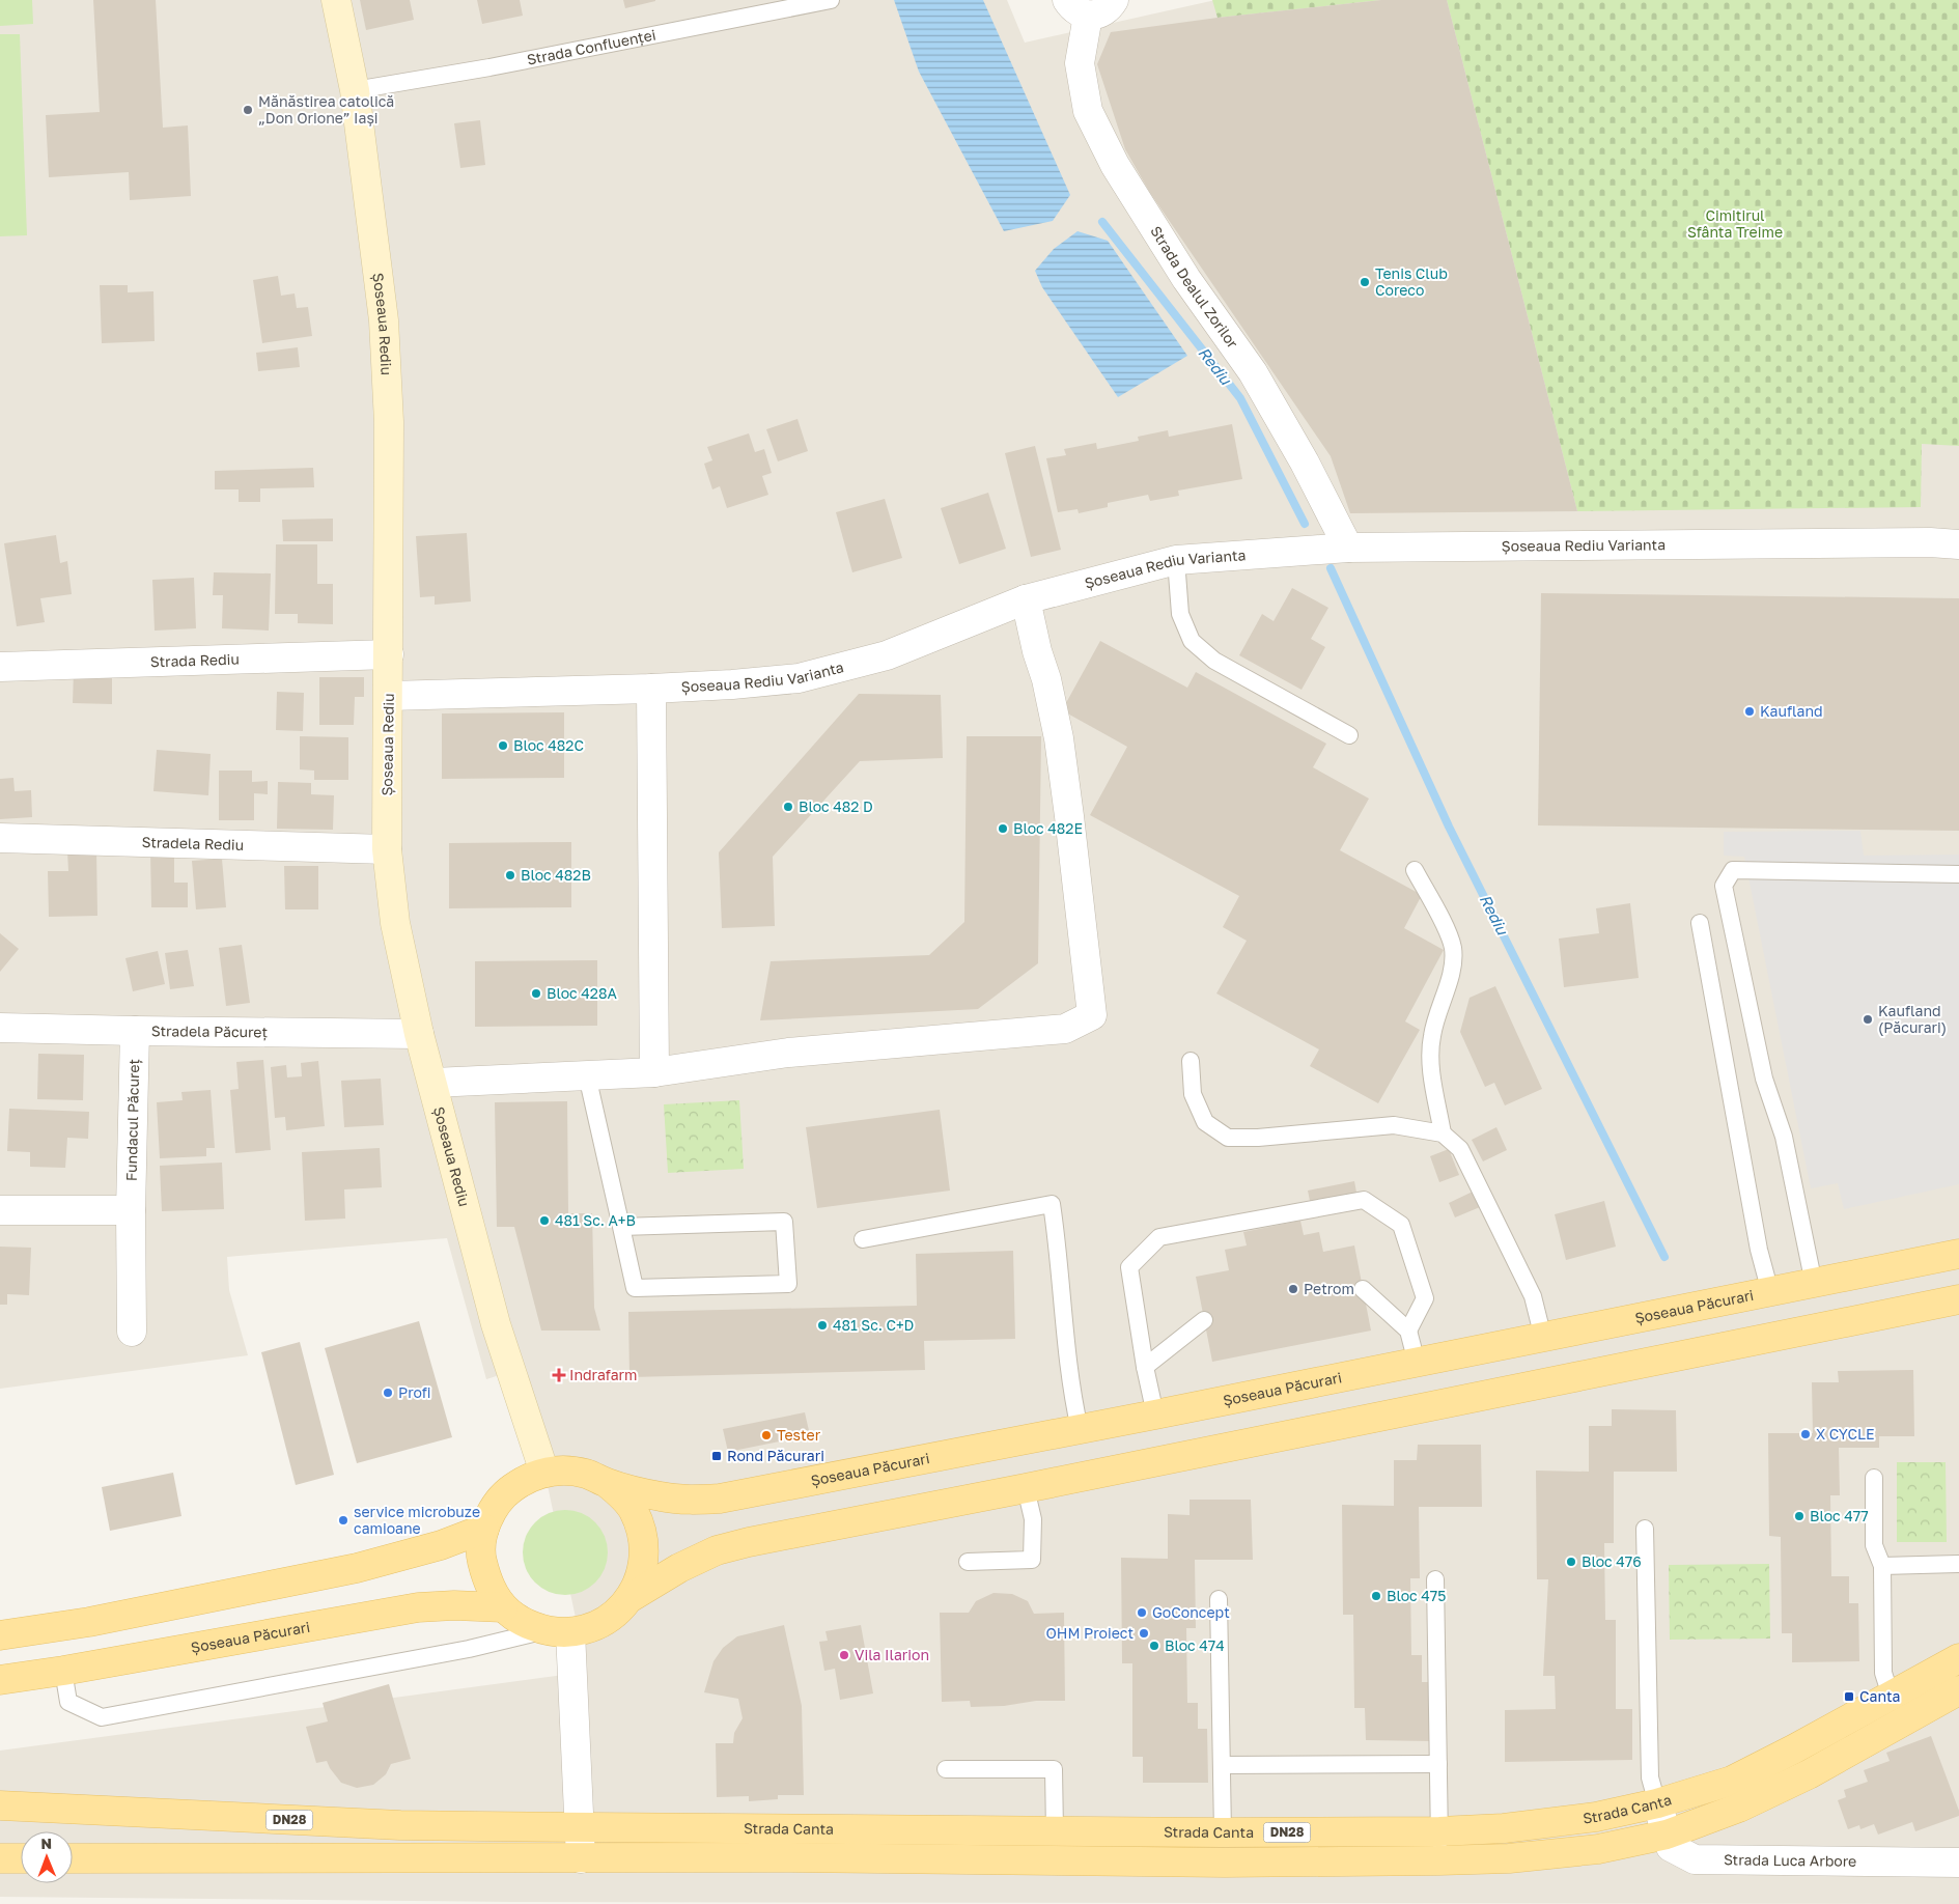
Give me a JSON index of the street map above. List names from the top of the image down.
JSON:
{
  "streets": {
    "main road": [
      "Șoseaua Rediu",
      "Șoseaua Păcurari",
      "Strada Canta",
      "DN28"
    ],
    "street": [
      "Strada Dealul Zorilor",
      "Șoseaua Rediu Varianta",
      "Strada Rediu",
      "Stradela Rediu",
      "Stradela Păcureț",
      "Fundacul Păcureț",
      "Strada Luca Arbore"
    ],
    "lane": ["Strada Confluenței"]
  },
  "crossings": [
    ["Strada Confluenței", "Șoseaua Rediu"],
    ["Strada Dealul Zorilor", "Șoseaua Rediu Varianta"],
    ["Șoseaua Rediu", "Șoseaua Rediu Varianta"],
    ["Șoseaua Rediu", "Strada Rediu"],
    ["Șoseaua Rediu", "Stradela Rediu"],
    ["Șoseaua Rediu", "Stradela Păcureț"],
    ["Șoseaua Rediu", "Șoseaua Păcurari"],
    ["Stradela Păcureț", "Fundacul Păcureț"],
    ["Strada Canta", "DN28"],
    ["Strada Canta", "Strada Luca Arbore"]
  ],
  "water": ["Rediu"],
  "parks": ["Cimitirul Sfânta Treime"],
  "places": {
    "other": [
      "Mănăstirea catolică „Don Orione” Iași",
      "Tenis Club Coreco",
      "Kaufland",
      "Bloc 482C",
      "Bloc 482 D",
      "Bloc 482E",
      "Bloc 482B",
      "Bloc 428A",
      "Kaufland (Păcurari)",
      "481 Sc. A+B",
      "Petrom",
      "481 Sc. C+D",
      "Profi",
      "X CYCLE",
      "Tester",
      "Bloc 477",
      "service microbuze camioane",
      "Bloc 476",
      "Bloc 475",
      "GoConcept",
      "OHM Proiect",
      "Bloc 474",
      "Vila Ilarion"
    ],
    "health": ["Indrafarm"],
    "transit": ["Rond Păcurari", "Canta"]
  },
  "north": "top"
}
